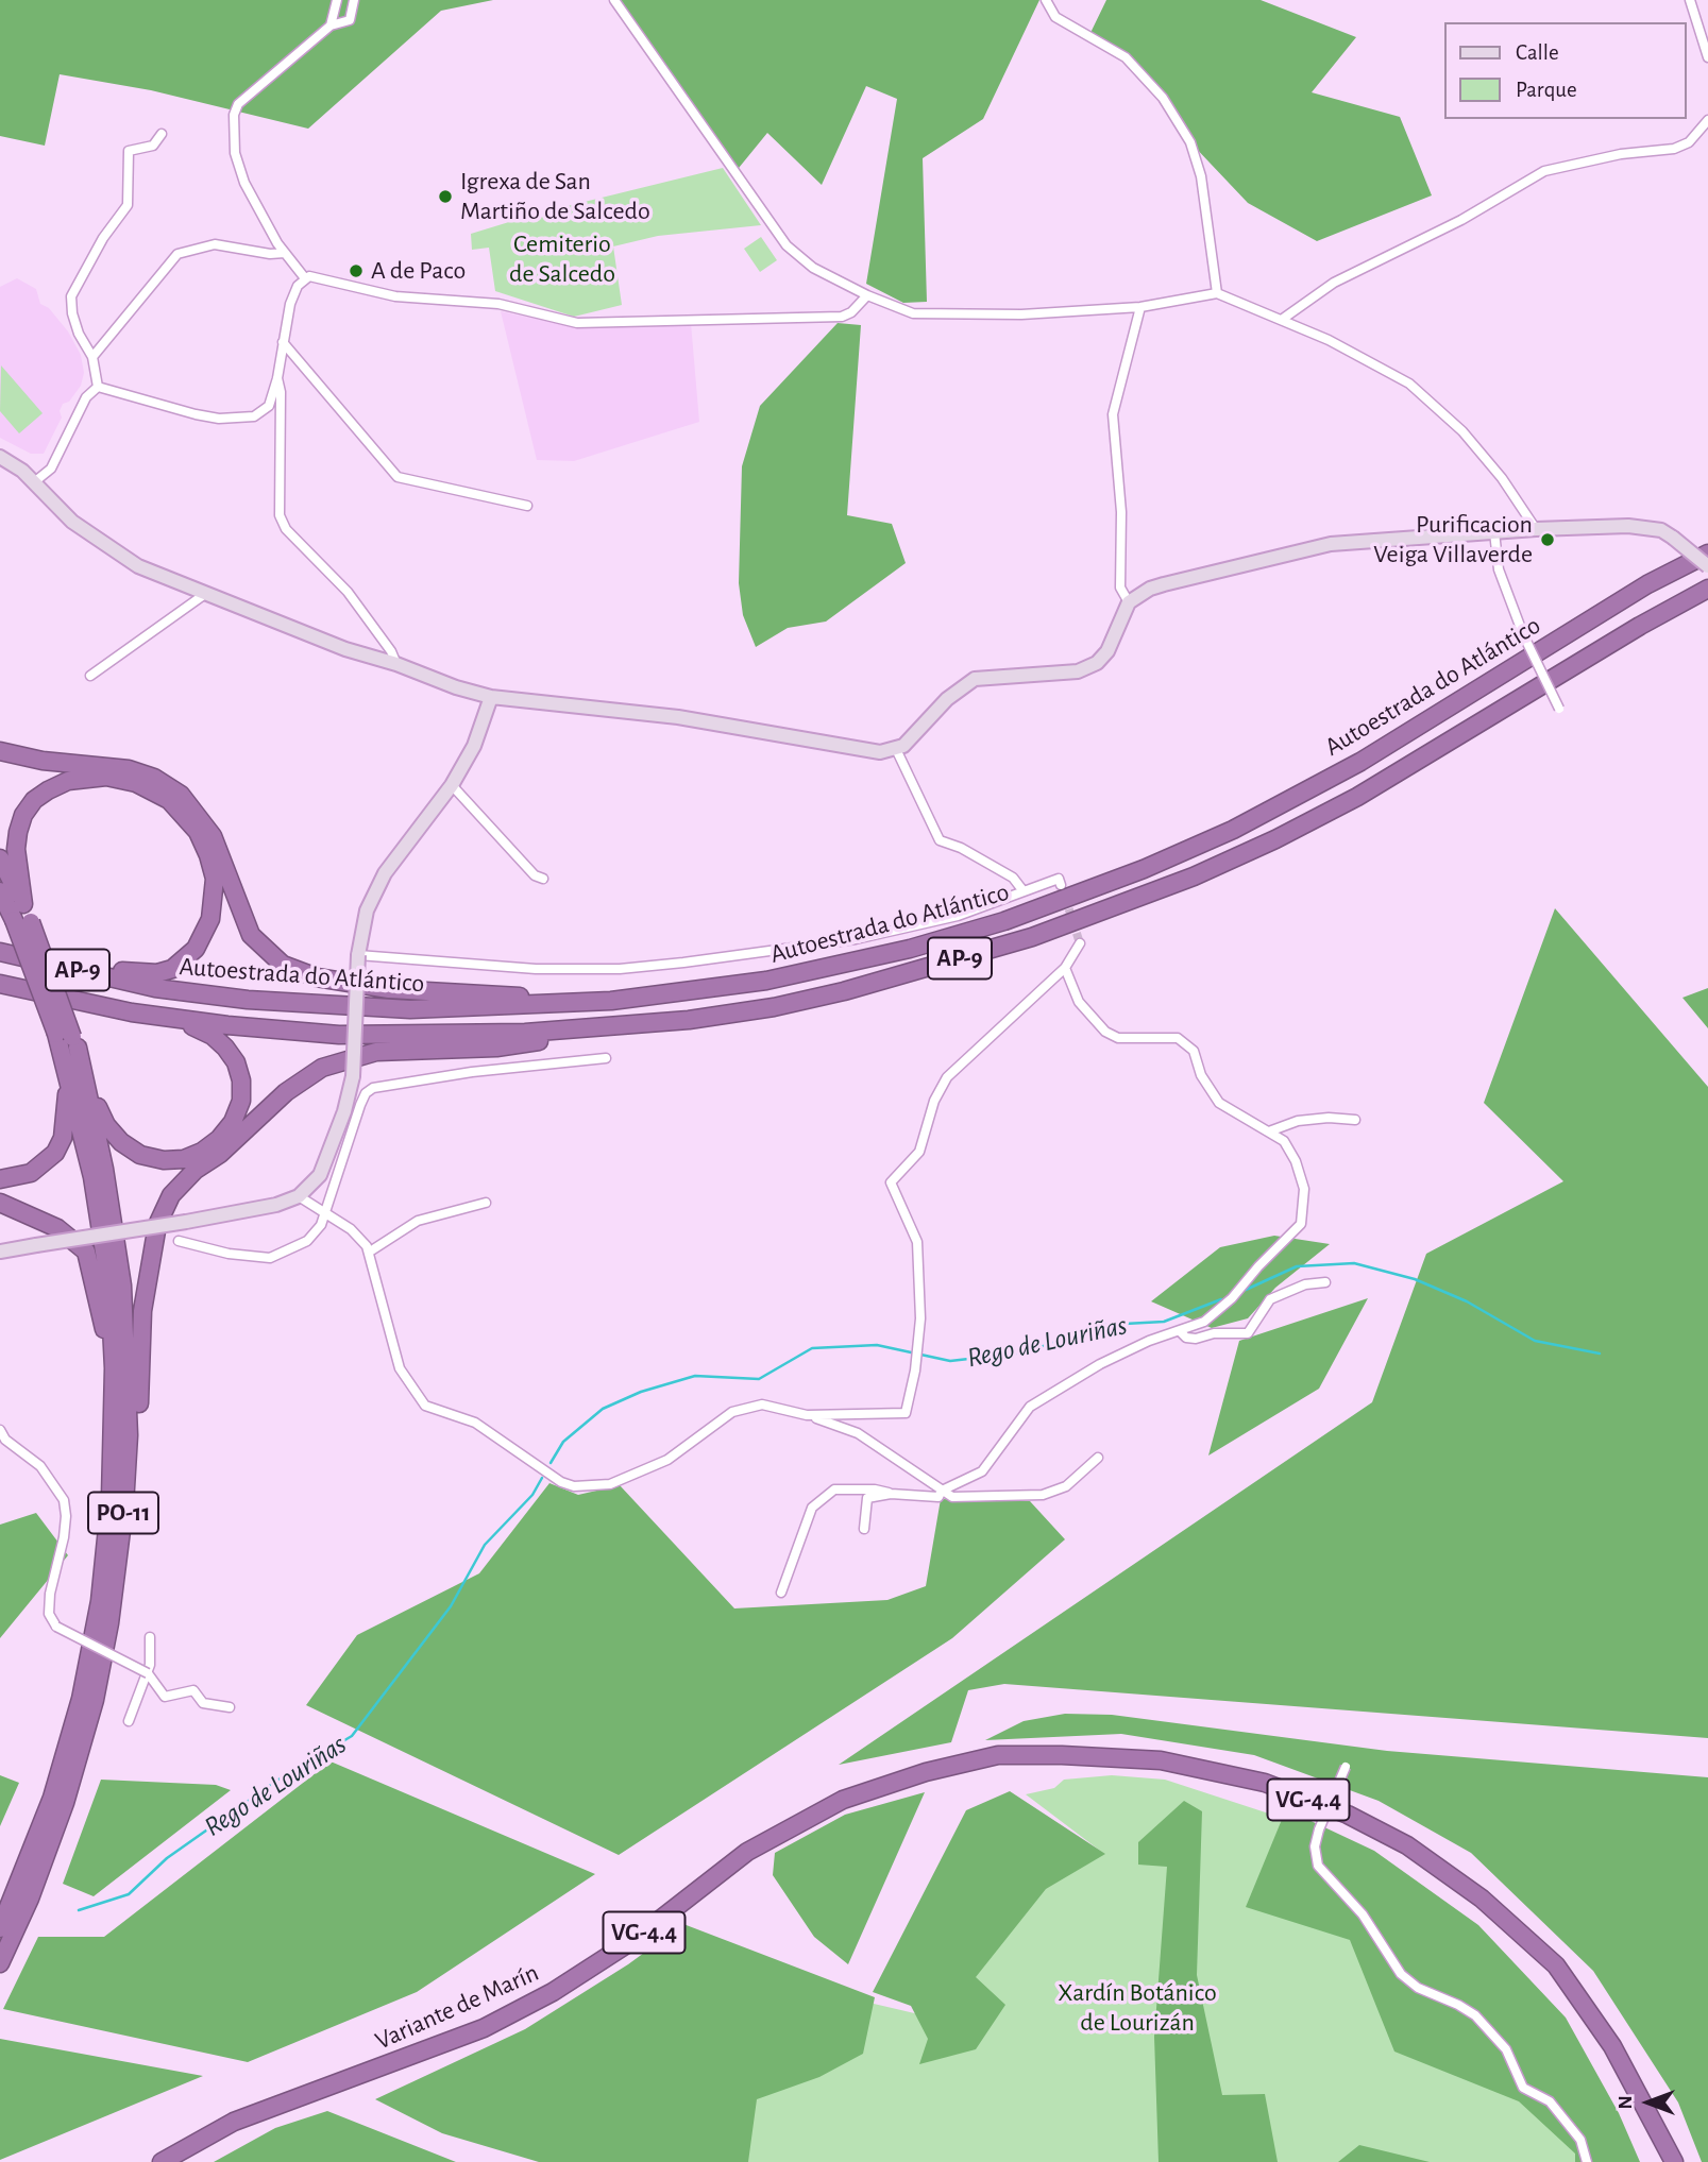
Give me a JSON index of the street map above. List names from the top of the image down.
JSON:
{
  "streets": {
    "highway": [
      "Autoestrada do Atlántico",
      "AP-9",
      "PO-11",
      "VG-4.4",
      "Variante de Marín"
    ]
  },
  "water": ["Rego de Louriñas"],
  "parks": ["Cemiterio de Salcedo", "Xardín Botánico de Lourizán"],
  "places": ["Igrexa de San Martiño de Salcedo", "A de Paco", "Purificacion Veiga Villaverde"],
  "legend": ["Calle", "Parque"],
  "north": "left"
}
